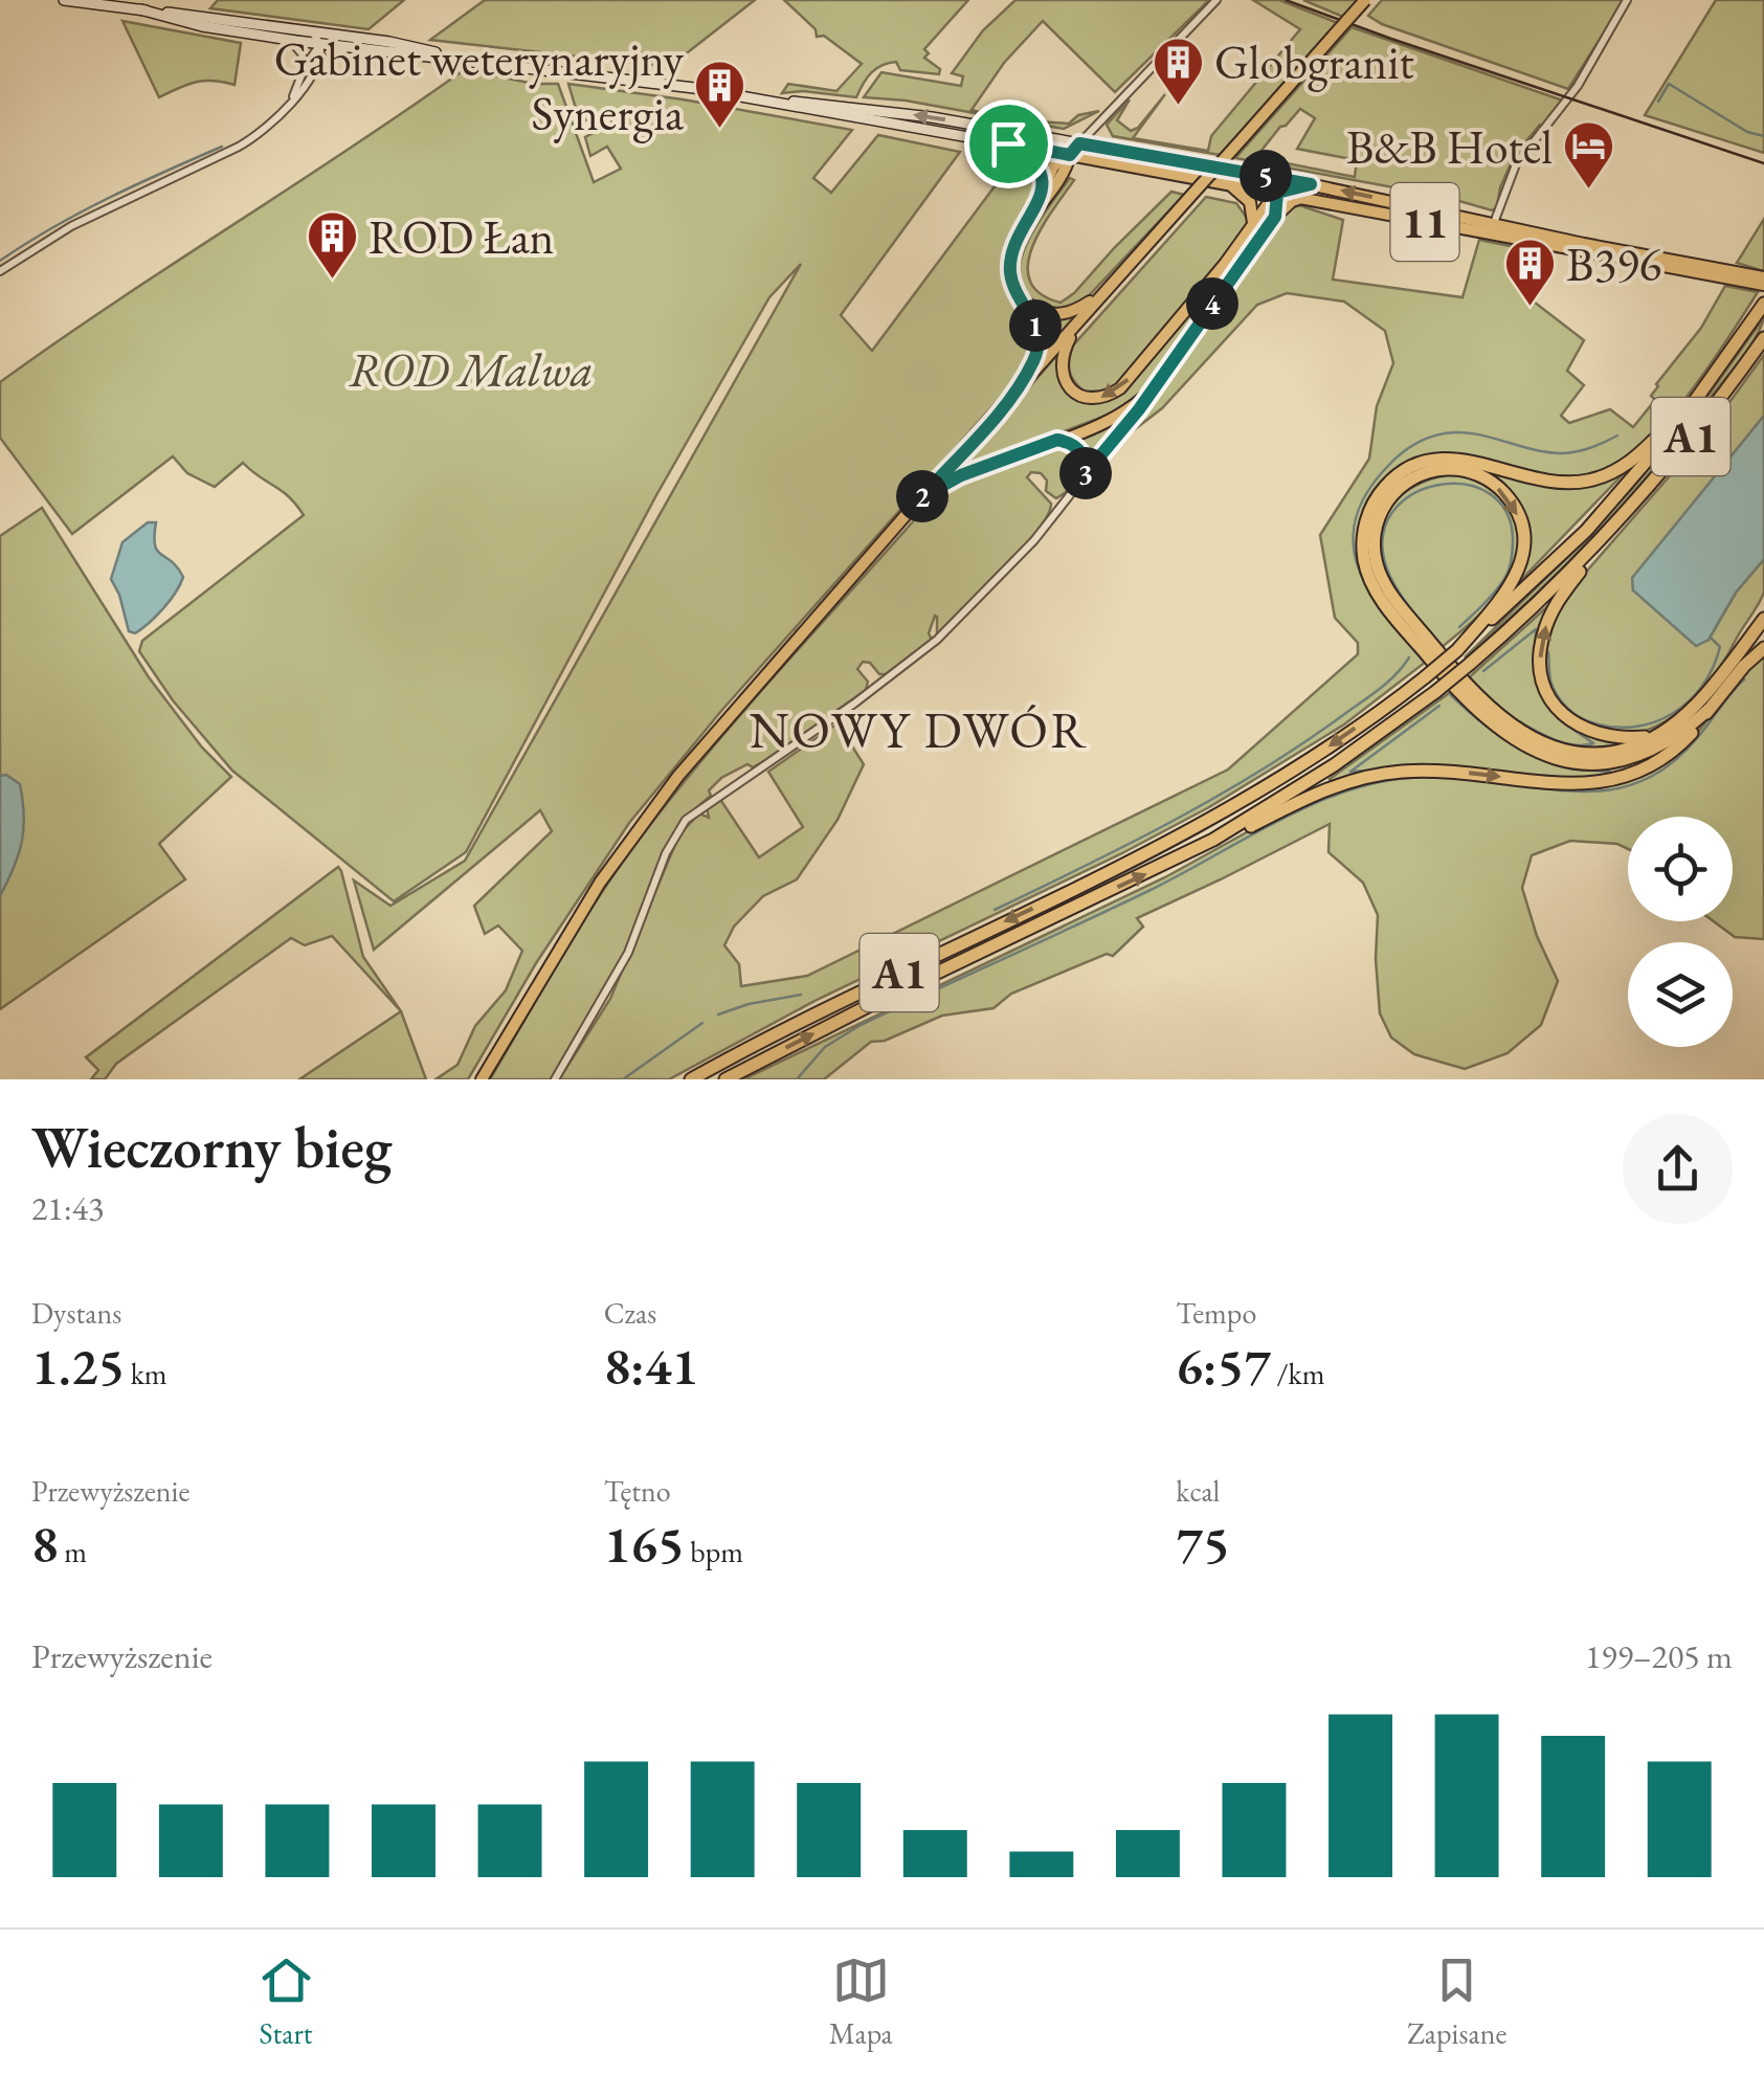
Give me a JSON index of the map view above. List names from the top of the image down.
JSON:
{
  "streets": {
    "highway": ["A1"],
    "main road": ["11"]
  },
  "districts": ["NOWY DWÓR"],
  "parks": ["ROD Malwa"],
  "places": {
    "building": [
      "Globgranit",
      "Gabinet weterynaryjny Synergia",
      "ROD Łan",
      "B396"
    ],
    "hotel": ["B&B Hotel"]
  },
  "page": {
    "pins": [
      "5",
      "4",
      "1",
      "3",
      "2"
    ],
    "heading": ["Wieczorny bieg", "21:43"],
    "stats": [
      ["Dystans", "1.25 km"],
      ["Czas", "8:41"],
      ["Tempo", "6:57 /km"],
      ["Przewyższenie", "8 m"],
      ["Tętno", "165 bpm"],
      ["kcal", "75"]
    ],
    "chart": ["Przewyższenie", "199–205 m"],
    "tabs": ["Start", "Mapa", "Zapisane"]
  }
}
